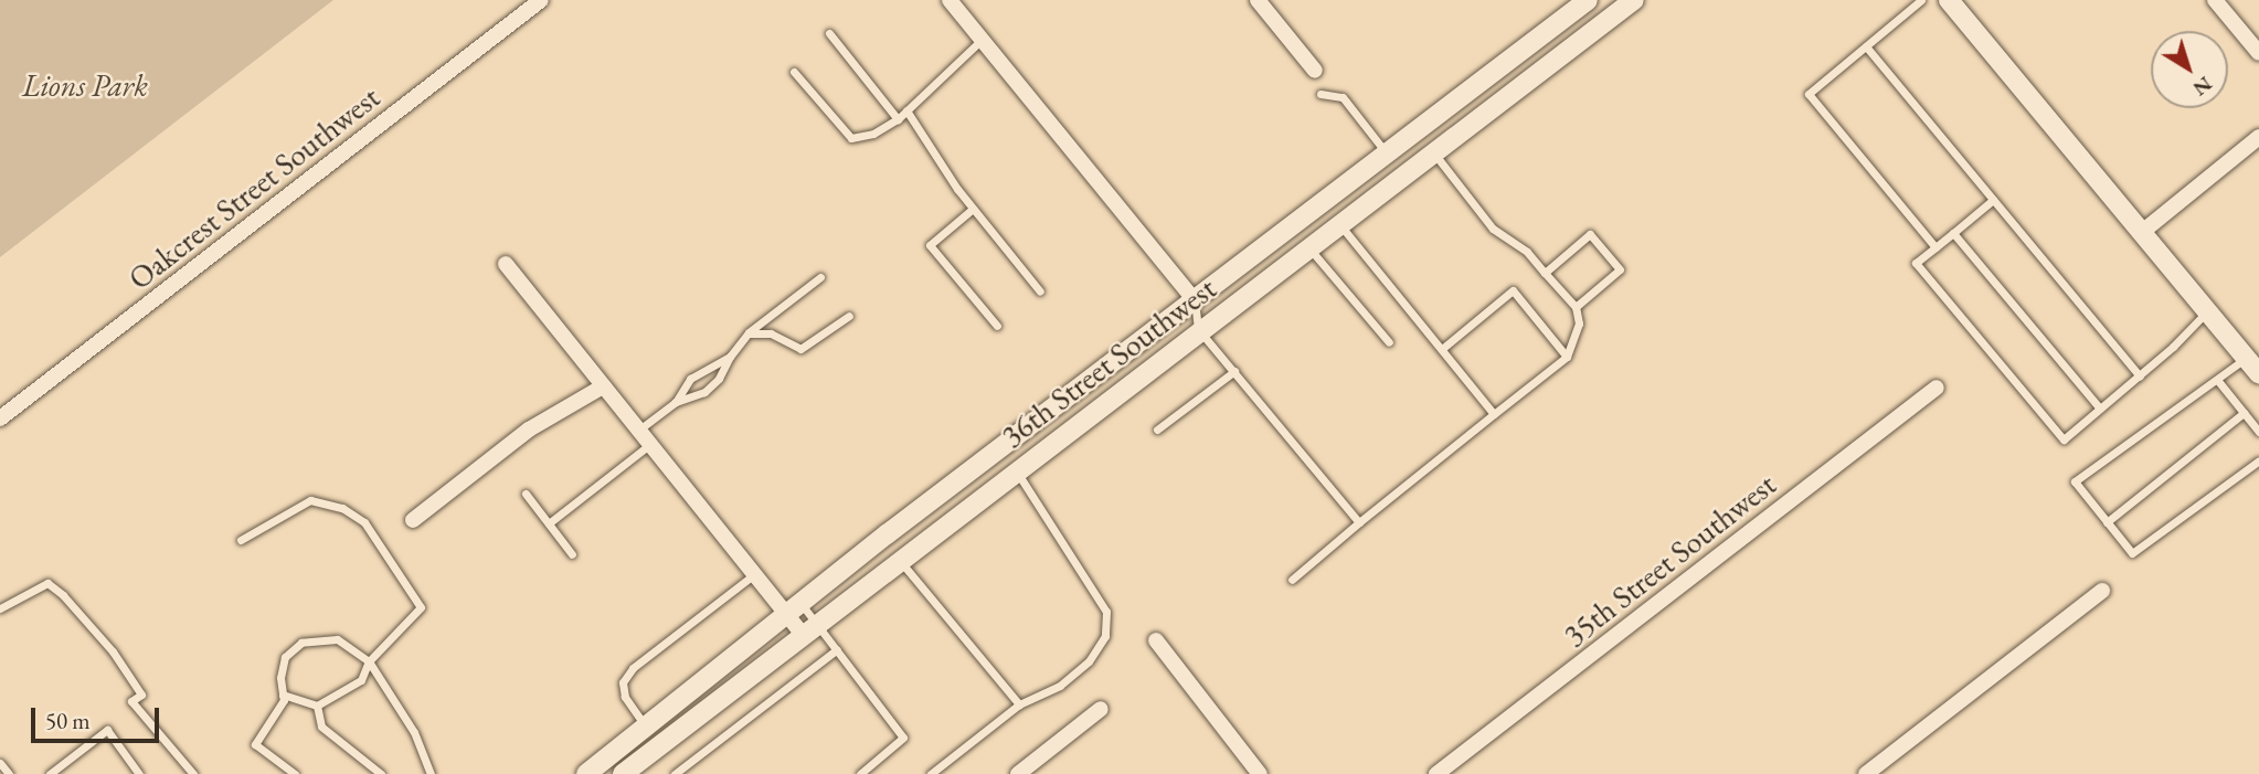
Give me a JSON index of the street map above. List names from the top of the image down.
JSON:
{
  "streets": {
    "street": ["Oakcrest Street Southwest", "36th Street Southwest", "35th Street Southwest"]
  },
  "parks": ["Lions Park"],
  "scale_bar": "50 m",
  "north": "bottom right"
}
